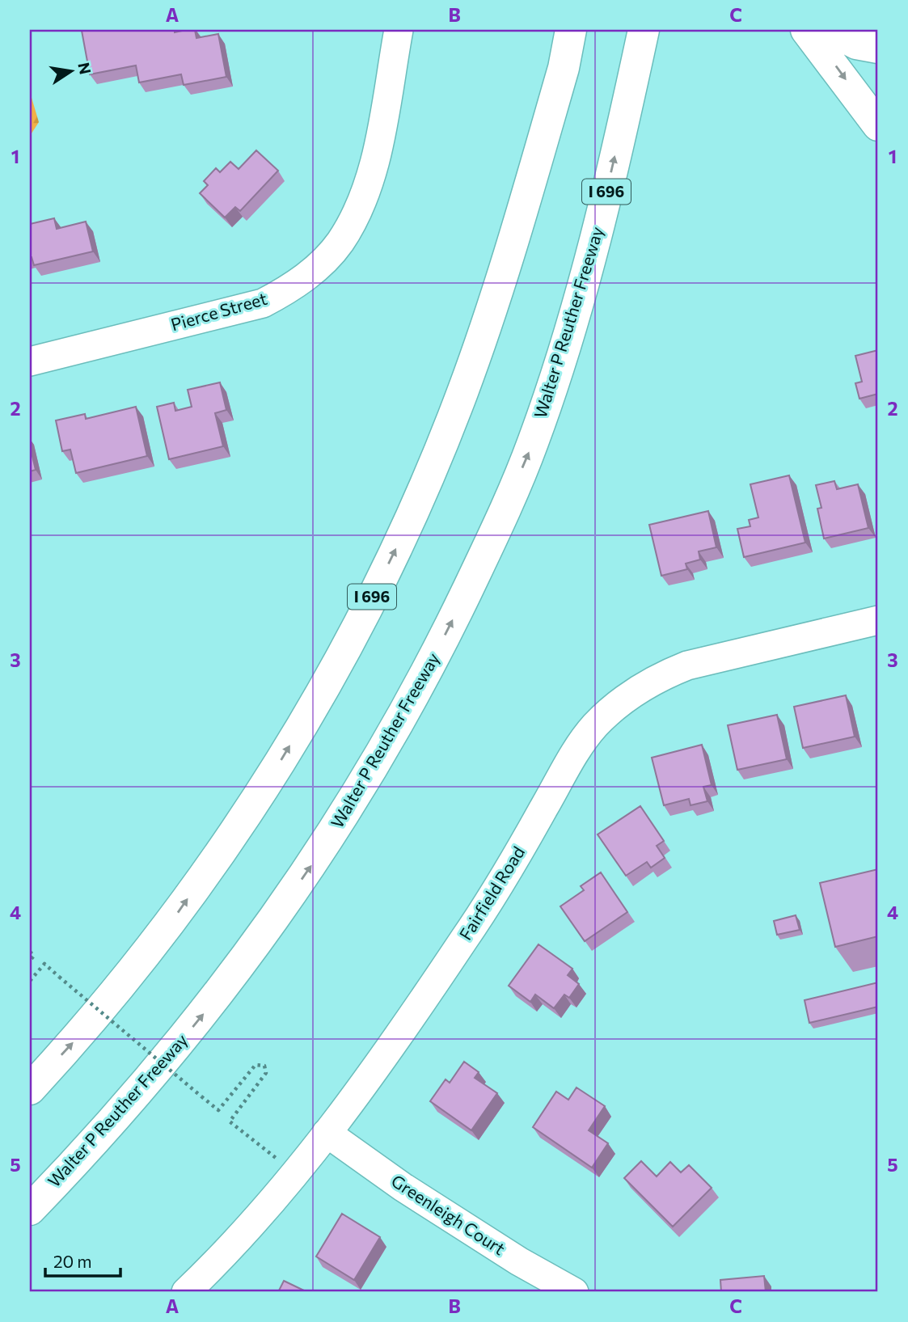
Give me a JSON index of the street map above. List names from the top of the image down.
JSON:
{
  "streets": {
    "main road": ["I 696", "Walter P Reuther Freeway"],
    "street": ["Pierce Street", "Fairfield Road", "Greenleigh Court"]
  },
  "crossings": [
    ["Fairfield Road", "Greenleigh Court"]
  ],
  "scale_bar": "20 m",
  "north": "right",
  "grid": {
    "columns": ["A", "B", "C"],
    "rows": [
      "1",
      "2",
      "3",
      "4",
      "5"
    ]
  }
}
